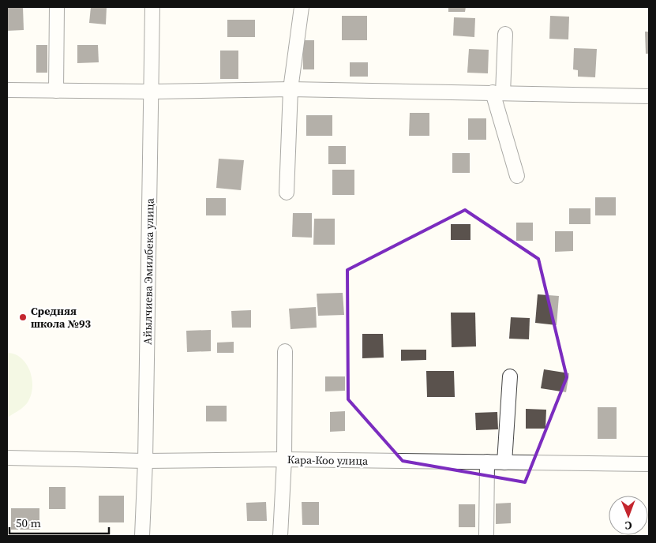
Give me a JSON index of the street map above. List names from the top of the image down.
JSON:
{
  "streets": {
    "street": ["Айылчиева Эмилбека улица", "Кара-Коо улица"]
  },
  "crossings": [
    ["Айылчиева Эмилбека улица", "Кара-Коо улица"]
  ],
  "places": ["Средняя школа №93"],
  "scale_bar": "50 m",
  "north": "bottom"
}
